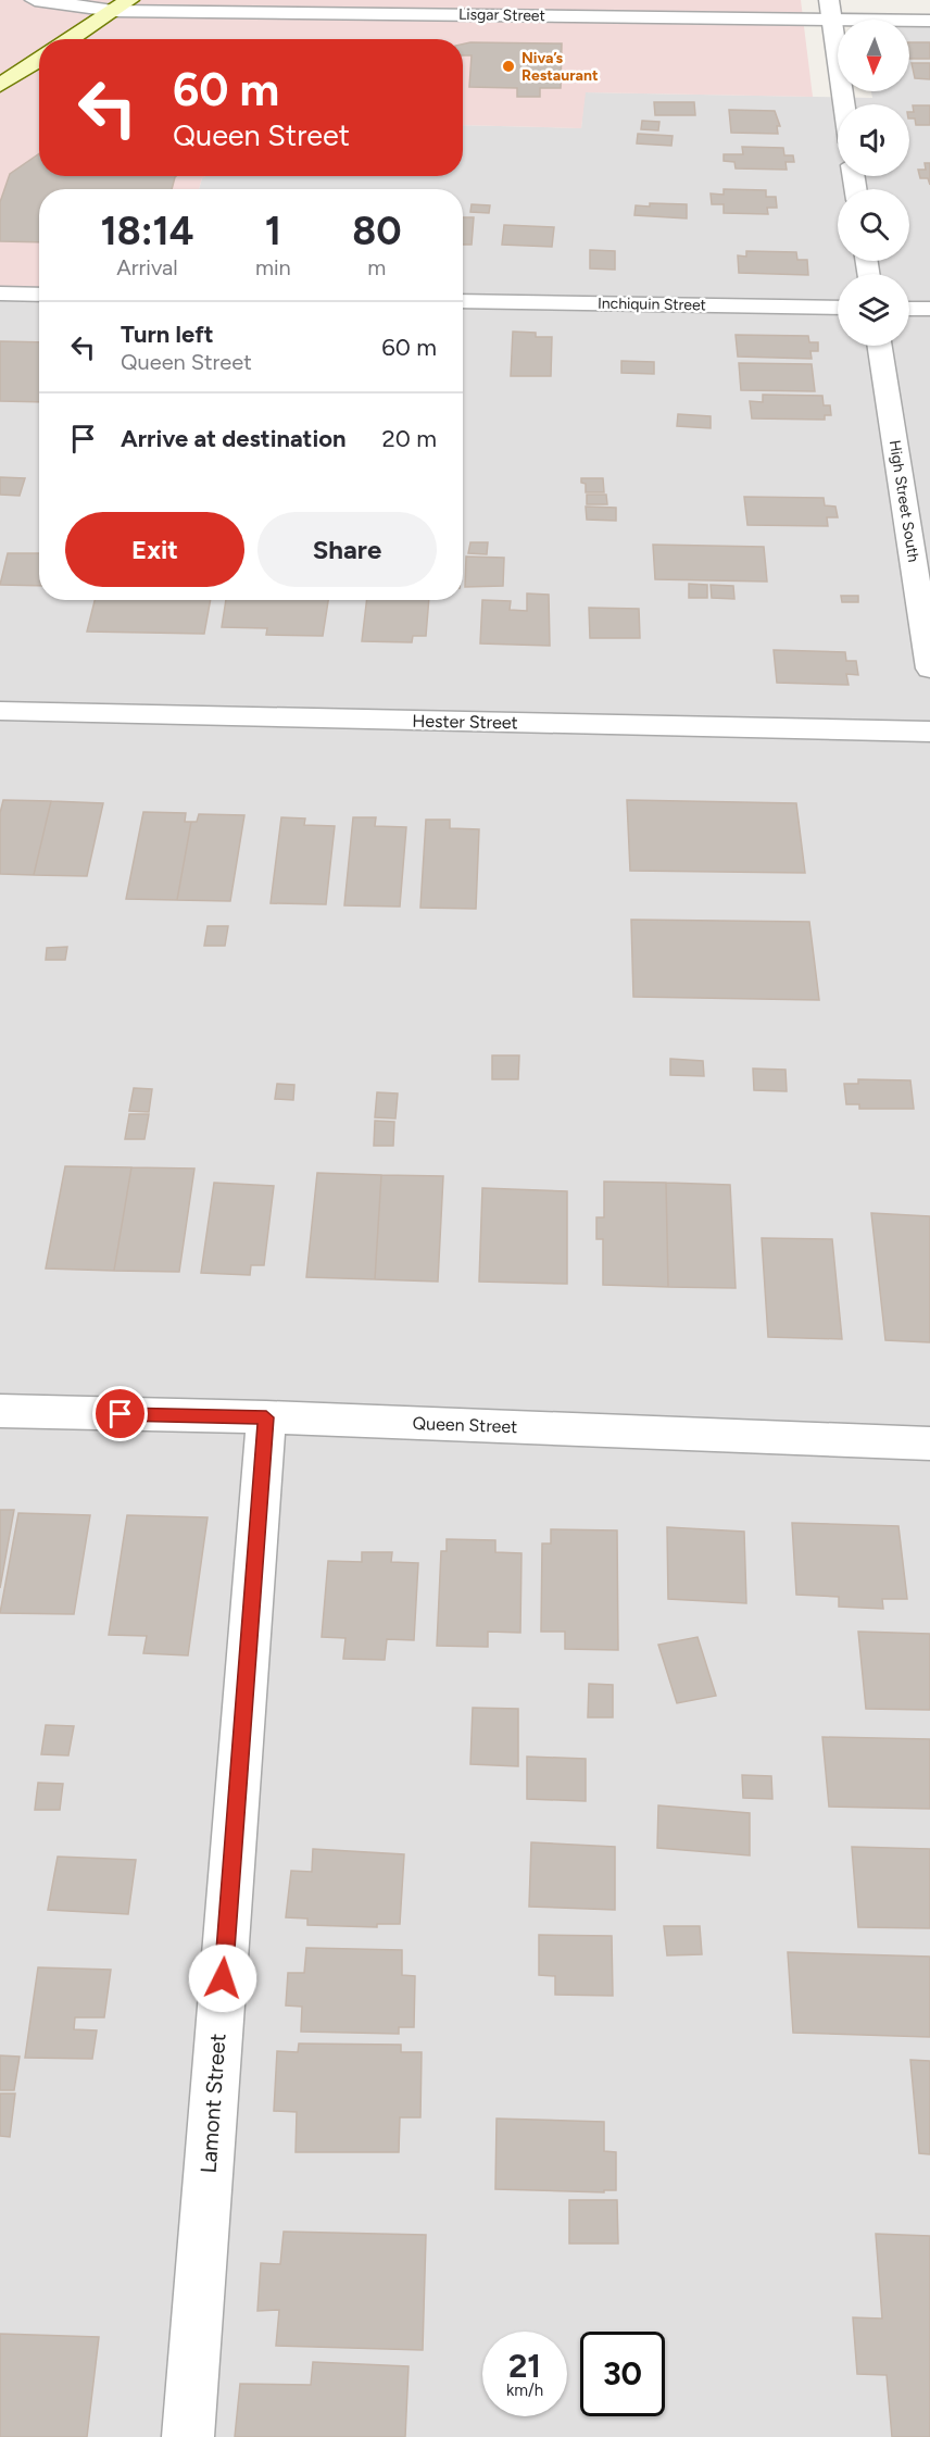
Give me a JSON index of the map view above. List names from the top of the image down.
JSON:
{
  "streets": {
    "street": [
      "Lisgar Street",
      "Inchiquin Street",
      "High Street South",
      "Hester Street",
      "Queen Street",
      "Lamont Street"
    ]
  },
  "crossings": [
    ["Queen Street", "Lamont Street"]
  ],
  "places": ["Niva’s Restaurant"],
  "north": "bottom",
  "page": {
    "turn": ["60 m", "Queen Street"],
    "eta": [
      "18:14",
      "Arrival",
      "1",
      "min",
      "80",
      "m"
    ],
    "list": [
      {
        "name": "Turn left",
        "note": "Queen Street",
        "value": "60 m"
      },
      {
        "name": "Arrive at destination",
        "value": "20 m"
      }
    ],
    "buttons": ["Exit", "Share"],
    "speed": "21 km/h",
    "limit": "30"
  }
}
